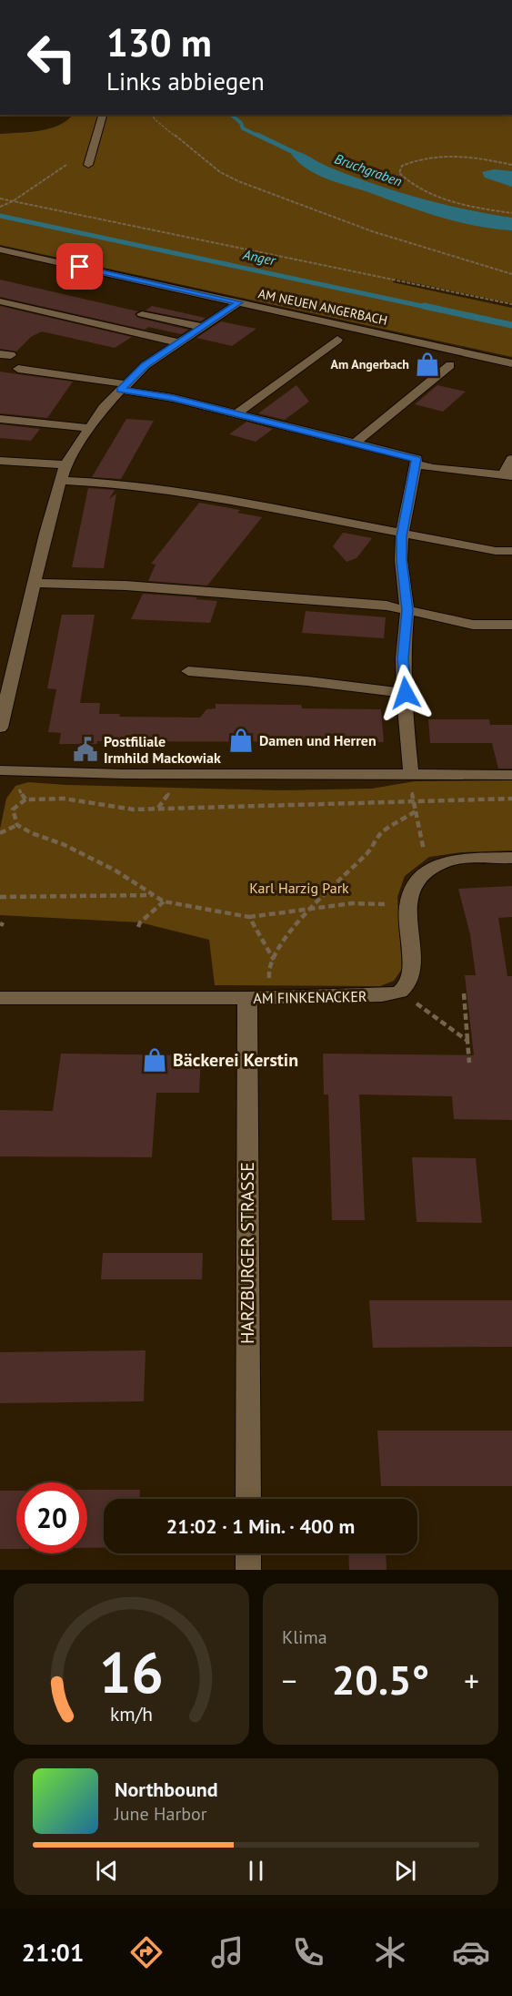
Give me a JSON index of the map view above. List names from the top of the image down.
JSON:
{
  "streets": {
    "street": ["AM NEUEN ANGERBACH", "AM FINKENACKER", "HARZBURGER STRASSE"]
  },
  "crossings": [
    ["AM FINKENACKER", "HARZBURGER STRASSE"]
  ],
  "water": ["Bruchgraben", "Anger"],
  "parks": ["Karl Harzig Park"],
  "places": {
    "shop": ["Am Angerbach", "Damen und Herren", "Bäckerei Kerstin"],
    "public building": ["Postfiliale Irmhild Mackowiak"]
  },
  "page": {
    "turn": ["130 m", "Links abbiegen"],
    "limit": "20",
    "trip": "21:02 · 1 Min. · 400 m",
    "tile": "Klima",
    "heat": ["−", "20.5°", "+"],
    "song": ["Northbound", "June Harbor"],
    "tabs": "21:01",
    "gauge": ["16", "km/h"]
  }
}
